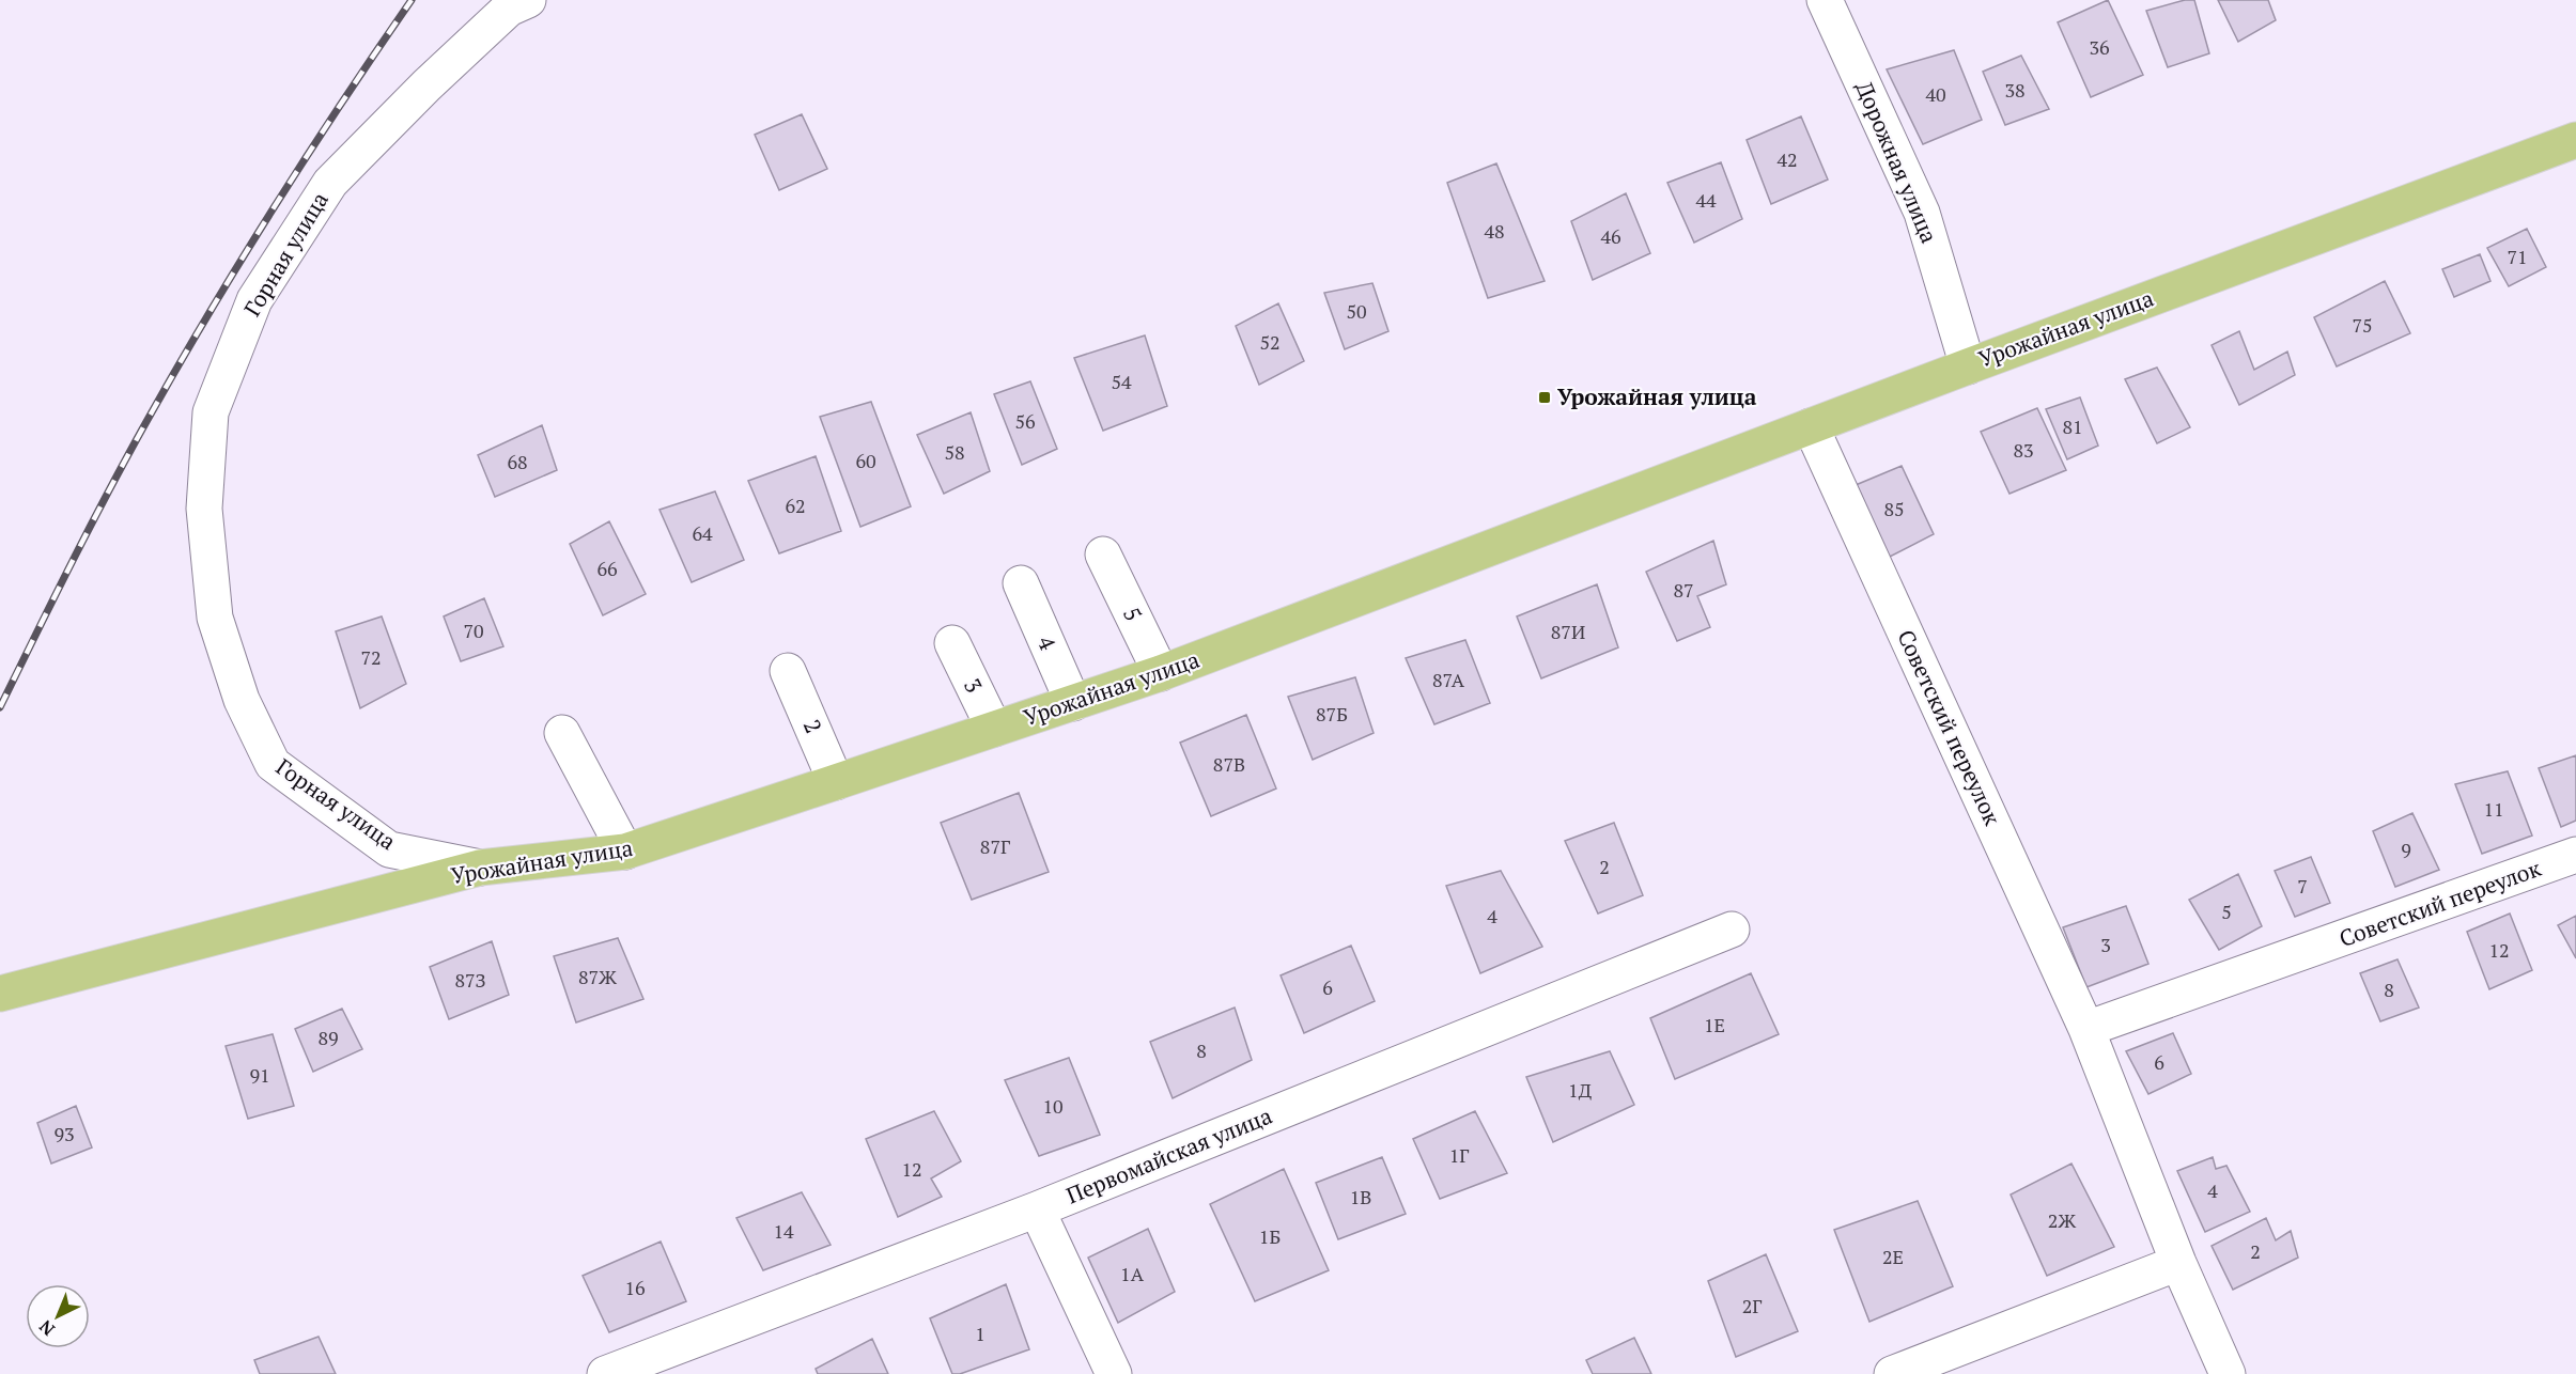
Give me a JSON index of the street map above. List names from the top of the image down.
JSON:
{
  "streets": {
    "main road": ["Урожайная улица"],
    "street": [
      "Дорожная улица",
      "Горная улица",
      "5",
      "4",
      "3",
      "2",
      "Советский переулок",
      "Первомайская улица"
    ]
  },
  "crossings": [
    ["Дорожная улица", "Урожайная улица"],
    ["Горная улица", "Урожайная улица"],
    ["Урожайная улица", "5"],
    ["Урожайная улица", "4"],
    ["Урожайная улица", "3"],
    ["Урожайная улица", "2"],
    ["Урожайная улица", "Советский переулок"]
  ],
  "places": {
    "transit": ["Урожайная улица"]
  },
  "house_numbers": [
    "36",
    "38",
    "40",
    "42",
    "44",
    "48",
    "46",
    "71",
    "50",
    "75",
    "52",
    "54",
    "56",
    "81",
    "83",
    "58",
    "60",
    "68",
    "62",
    "85",
    "64",
    "66",
    "87",
    "70",
    "87И",
    "72",
    "87А",
    "87Б",
    "87В",
    "11",
    "87Г",
    "9",
    "2",
    "7",
    "5",
    "4",
    "3",
    "12",
    "87Ж",
    "87З",
    "6",
    "8",
    "1Е",
    "89",
    "8",
    "6",
    "91",
    "1Д",
    "10",
    "93",
    "1Г",
    "12",
    "4",
    "1В",
    "2Ж",
    "14",
    "1Б",
    "2",
    "2Е",
    "1А",
    "16",
    "2Г",
    "1"
  ],
  "north": "bottom left"
}
